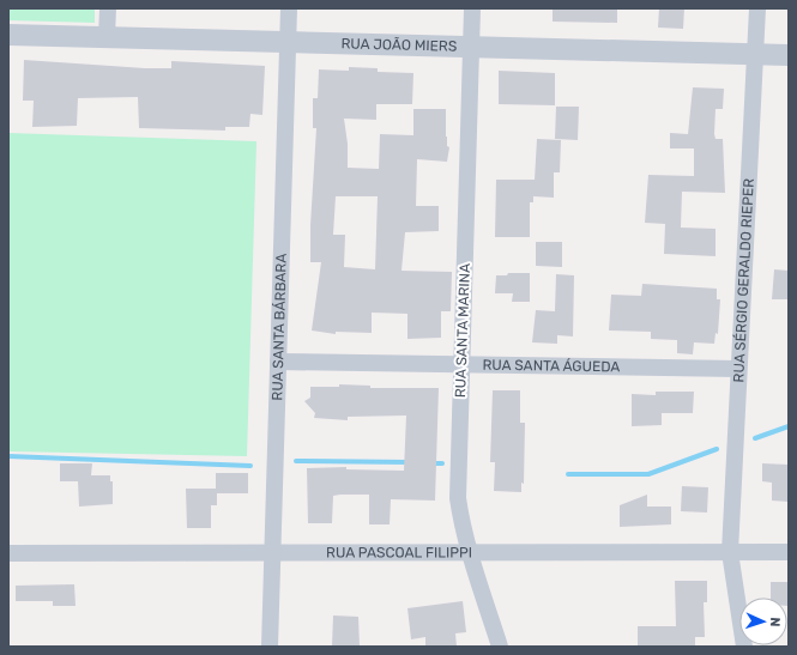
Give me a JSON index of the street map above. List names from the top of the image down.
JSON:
{
  "streets": {
    "street": [
      "RUA JOÃO MIERS",
      "RUA SÉRGIO GERALDO RIEPER",
      "RUA SANTA BÁRBARA",
      "RUA SANTA MARINA",
      "RUA SANTA ÁGUEDA",
      "RUA PASCOAL FILIPPI"
    ]
  },
  "crossings": [
    ["RUA JOÃO MIERS", "RUA SÉRGIO GERALDO RIEPER"],
    ["RUA JOÃO MIERS", "RUA SANTA BÁRBARA"],
    ["RUA JOÃO MIERS", "RUA SANTA MARINA"],
    ["RUA SÉRGIO GERALDO RIEPER", "RUA SANTA ÁGUEDA"],
    ["RUA SÉRGIO GERALDO RIEPER", "RUA PASCOAL FILIPPI"],
    ["RUA SANTA BÁRBARA", "RUA SANTA ÁGUEDA"],
    ["RUA SANTA BÁRBARA", "RUA PASCOAL FILIPPI"],
    ["RUA SANTA MARINA", "RUA SANTA ÁGUEDA"],
    ["RUA SANTA MARINA", "RUA PASCOAL FILIPPI"]
  ],
  "north": "right"
}
